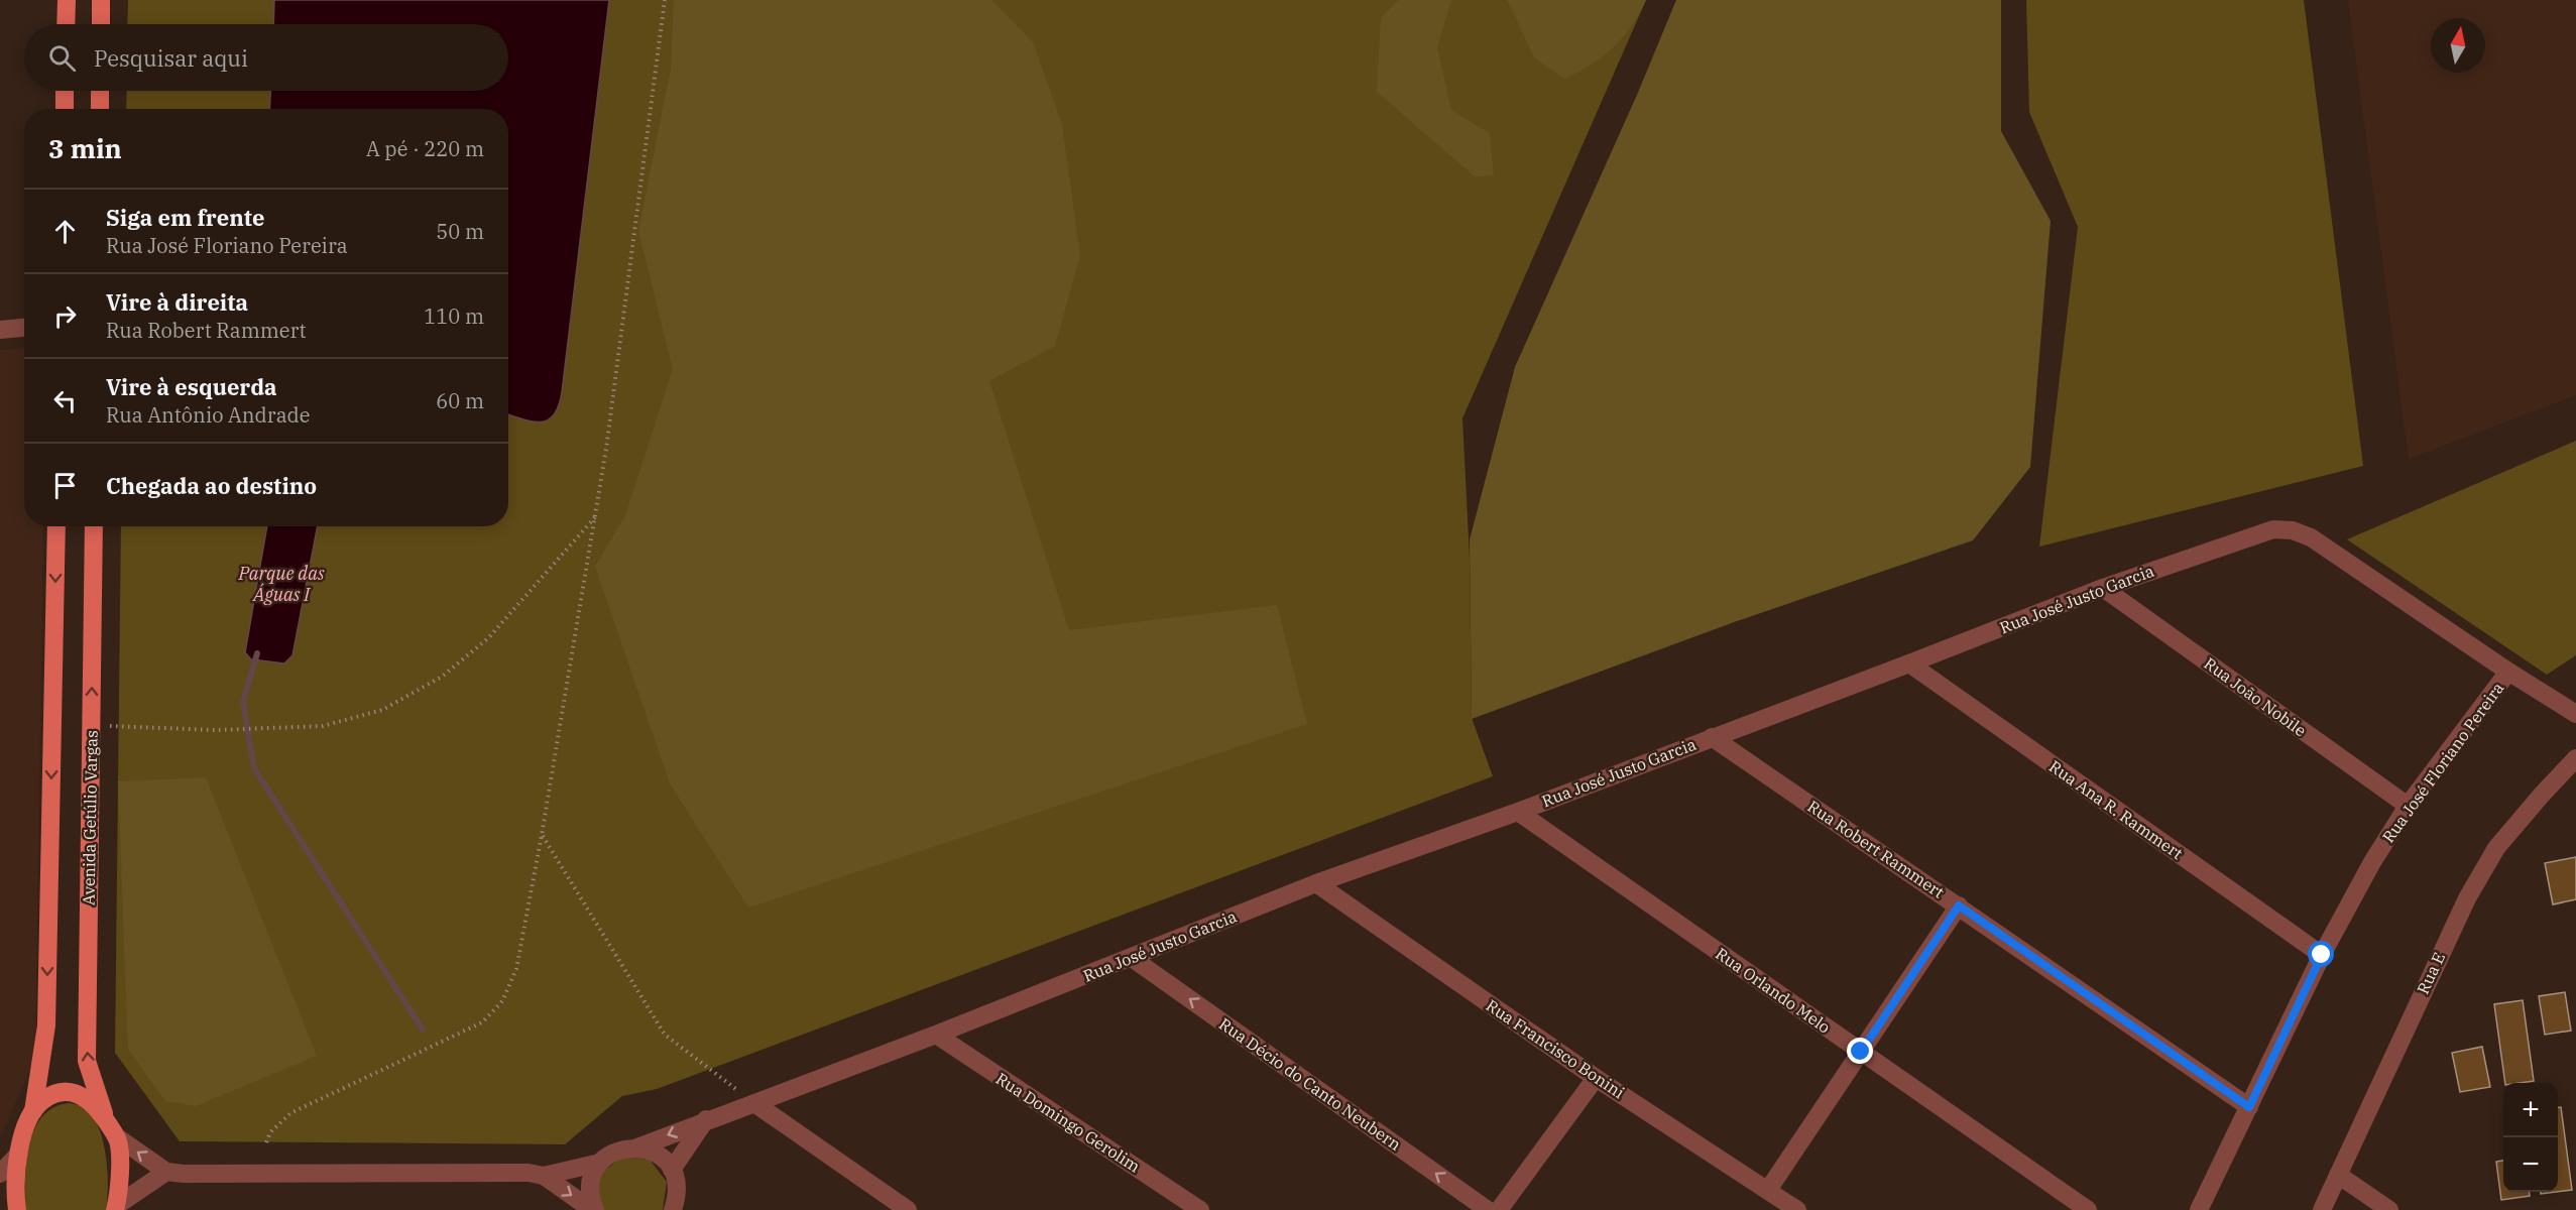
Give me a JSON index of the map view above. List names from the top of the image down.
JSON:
{
  "streets": {
    "main road": ["Avenida Getúlio Vargas"],
    "street": [
      "Rua José Justo Garcia",
      "Rua João Nobile",
      "Rua José Floriano Pereira",
      "Rua Ana R. Rammert",
      "Rua Robert Rammert",
      "Rua E",
      "Rua Orlando Melo",
      "Rua Francisco Bonini",
      "Rua Décio do Canto Neubern",
      "Rua Domingo Gerolim"
    ]
  },
  "crossings": [
    ["Rua José Justo Garcia", "Rua João Nobile"],
    ["Rua José Justo Garcia", "Rua José Floriano Pereira"],
    ["Rua José Justo Garcia", "Rua Ana R. Rammert"],
    ["Rua José Justo Garcia", "Rua Robert Rammert"],
    ["Rua José Justo Garcia", "Rua Orlando Melo"],
    ["Rua José Justo Garcia", "Rua Francisco Bonini"],
    ["Rua José Justo Garcia", "Rua Décio do Canto Neubern"],
    ["Rua José Justo Garcia", "Rua Domingo Gerolim"],
    ["Rua João Nobile", "Rua José Floriano Pereira"],
    ["Rua José Floriano Pereira", "Rua Ana R. Rammert"],
    ["Rua José Floriano Pereira", "Rua Robert Rammert"]
  ],
  "one_way": ["Rua Décio do Canto Neubern"],
  "water": ["Parque das Águas I"],
  "north": "top",
  "page": {
    "search": "Pesquisar aqui",
    "heading": ["3 min", "A pé · 220 m"],
    "list": [
      ["Siga em frente", "Rua José Floriano Pereira", "50 m"],
      ["Vire à direita", "Rua Robert Rammert", "110 m"],
      ["Vire à esquerda", "Rua Antônio Andrade", "60 m"],
      "Chegada ao destino"
    ],
    "map_buttons": ["+", "−"]
  }
}
